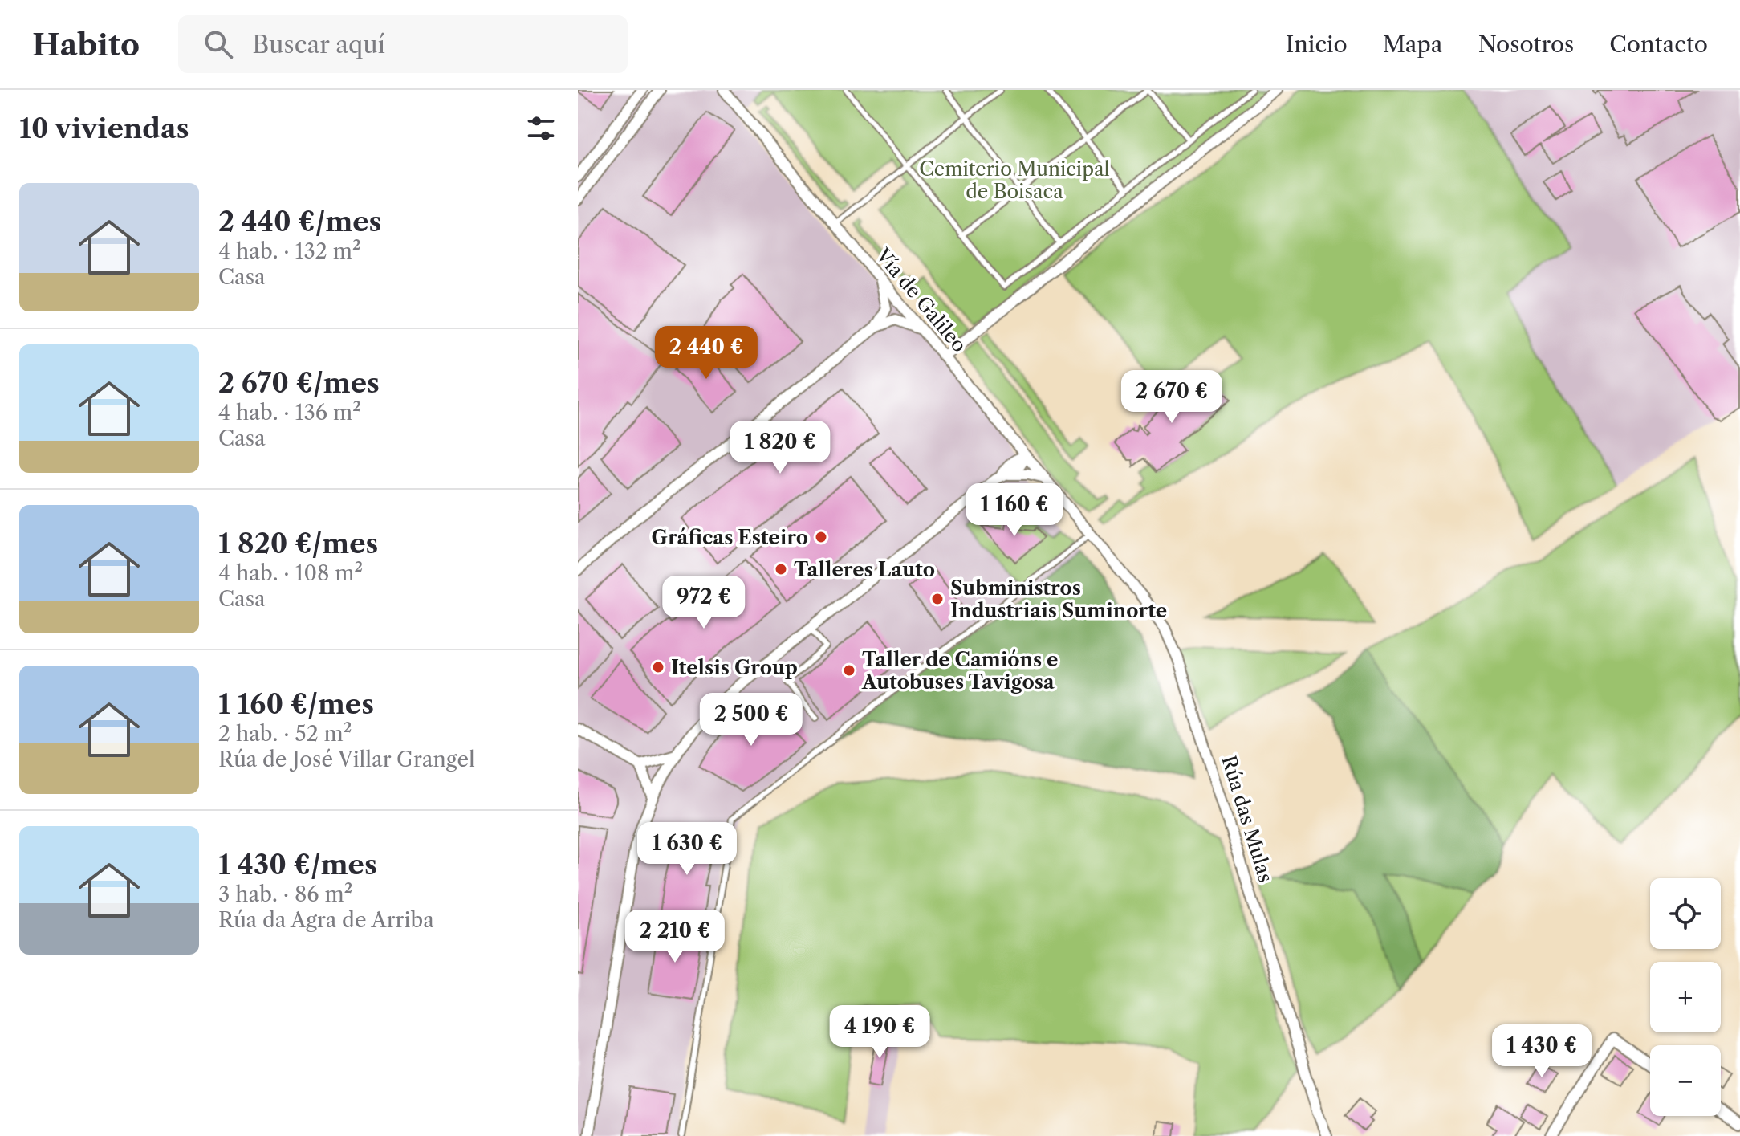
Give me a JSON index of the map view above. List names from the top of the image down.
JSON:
{
  "streets": {
    "street": ["Vía de Galileo", "Rúa das Mulas"]
  },
  "crossings": [
    ["Vía de Galileo", "Rúa das Mulas"]
  ],
  "parks": ["Cemiterio Municipal de Boisaca"],
  "places": [
    "Gráficas Esteiro",
    "Talleres Lauto",
    "Subministros Industriais Suminorte",
    "Itelsis Group",
    "Taller de Camións e Autobuses Tavigosa"
  ],
  "page": {
    "header": "Habito",
    "search": "Buscar aquí",
    "nav": [
      "Inicio",
      "Mapa",
      "Nosotros",
      "Contacto"
    ],
    "heading": "10 viviendas",
    "list": [
      {
        "name": "2 440 €/mes",
        "note": "4 hab. · 132 m² · Casa"
      },
      {
        "name": "2 670 €/mes",
        "note": "4 hab. · 136 m² · Casa"
      },
      {
        "name": "1 820 €/mes",
        "note": "4 hab. · 108 m² · Casa"
      },
      {
        "name": "1 160 €/mes",
        "note": "2 hab. · 52 m² · Rúa de José Villar Grangel"
      },
      {
        "name": "1 430 €/mes",
        "note": "3 hab. · 86 m² · Rúa da Agra de Arriba"
      }
    ],
    "price": [
      "2 440 €",
      "2 670 €",
      "1 820 €",
      "1 160 €",
      "972 €",
      "2 500 €",
      "1 630 €",
      "2 210 €",
      "4 190 €",
      "1 430 €"
    ],
    "map_buttons": ["+", "−"]
  }
}
